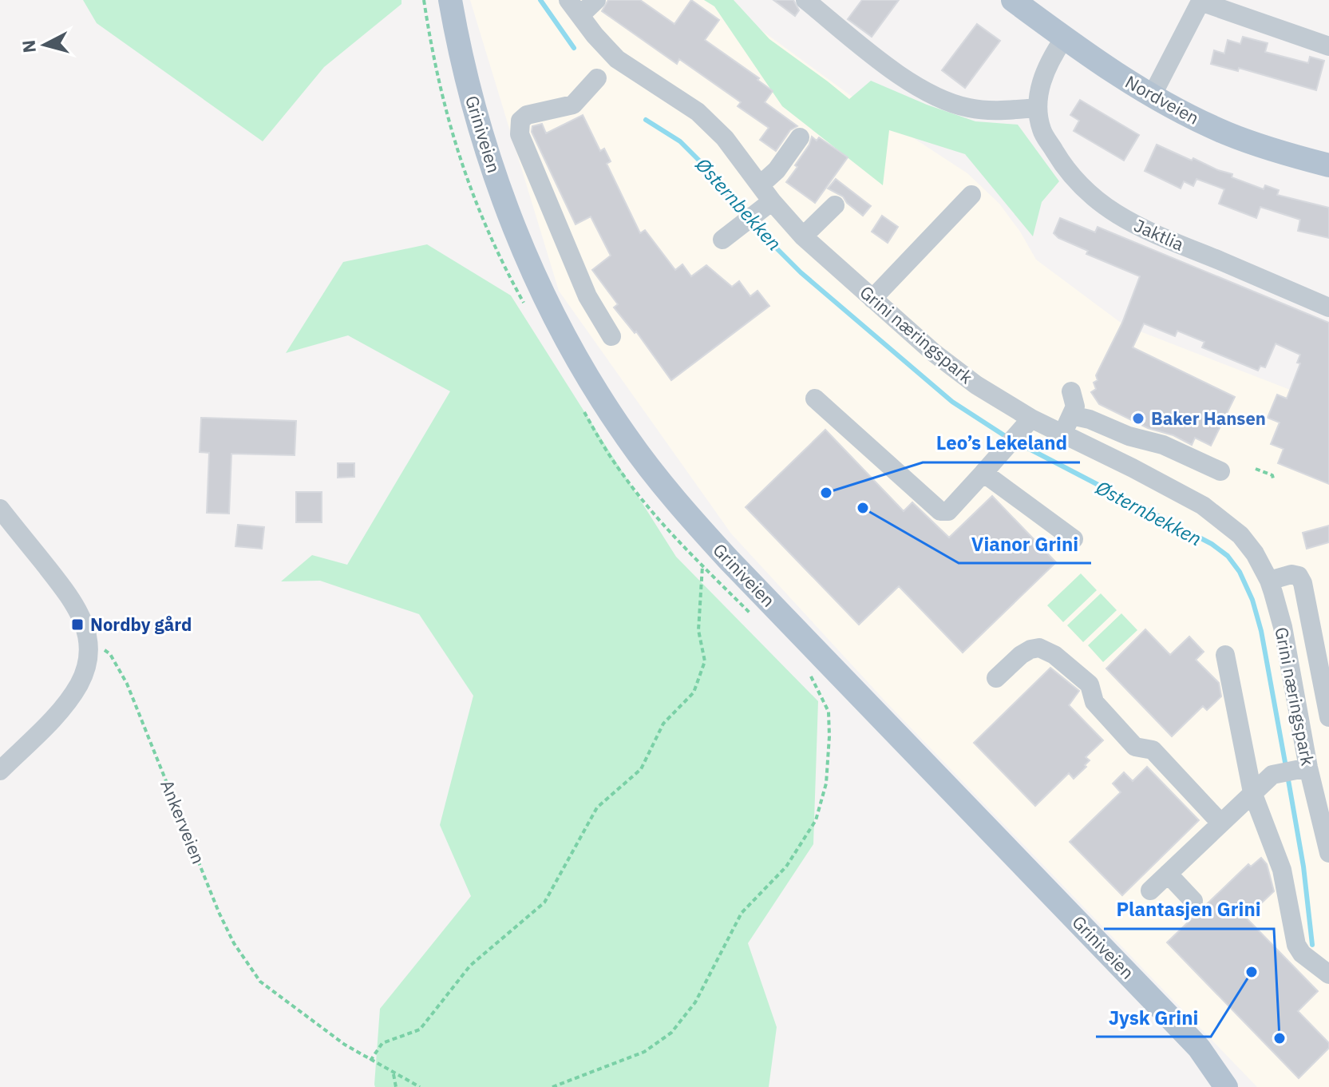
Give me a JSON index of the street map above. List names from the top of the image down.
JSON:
{
  "streets": {
    "main road": ["Nordveien", "Griniveien"],
    "street": ["Jaktlia", "Grini næringspark"],
    "path": ["Ankerveien"]
  },
  "crossings": [
    ["Nordveien", "Jaktlia"]
  ],
  "water": ["Østernbekken"],
  "places": {
    "other": [
      "Baker Hansen",
      "Leo’s Lekeland",
      "Vianor Grini",
      "Jysk Grini",
      "Plantasjen Grini"
    ],
    "transit": ["Nordby gård"]
  },
  "north": "left"
}
